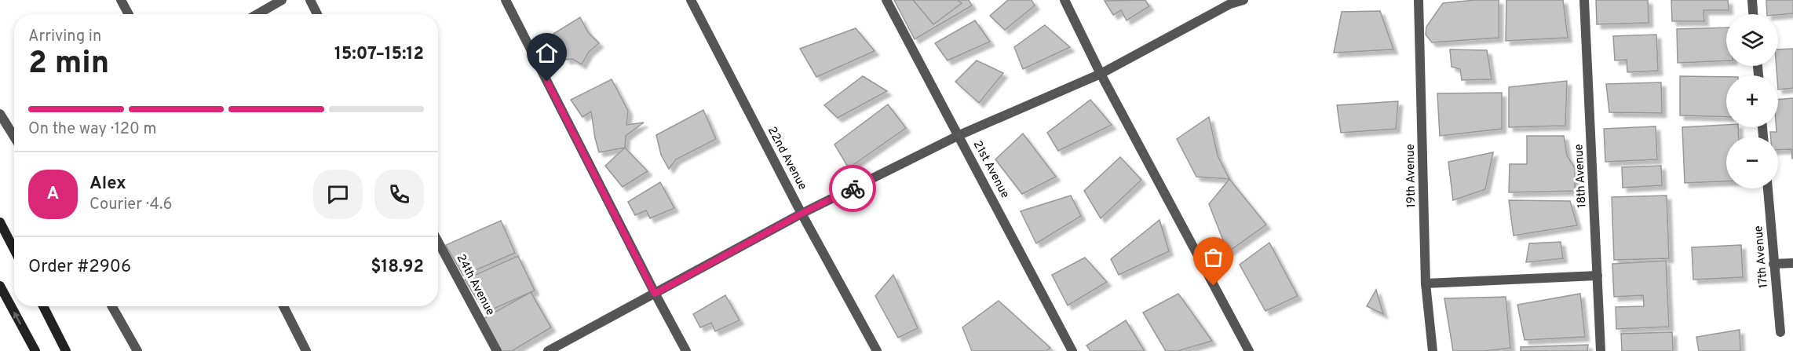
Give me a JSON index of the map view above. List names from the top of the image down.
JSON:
{
  "streets": {
    "street": [
      "22nd Avenue",
      "21st Avenue",
      "19th Avenue",
      "18th Avenue",
      "17th Avenue",
      "24th Avenue"
    ]
  },
  "page": {
    "map_buttons": ["+", "−"],
    "heading": ["2 min", "Arriving in", "15:07–15:12"],
    "panel": [
      "Alex",
      "Courier · 4.6",
      "Order #2906",
      "$18.92"
    ],
    "bar": "On the way · 120 m",
    "round": "A"
  }
}
